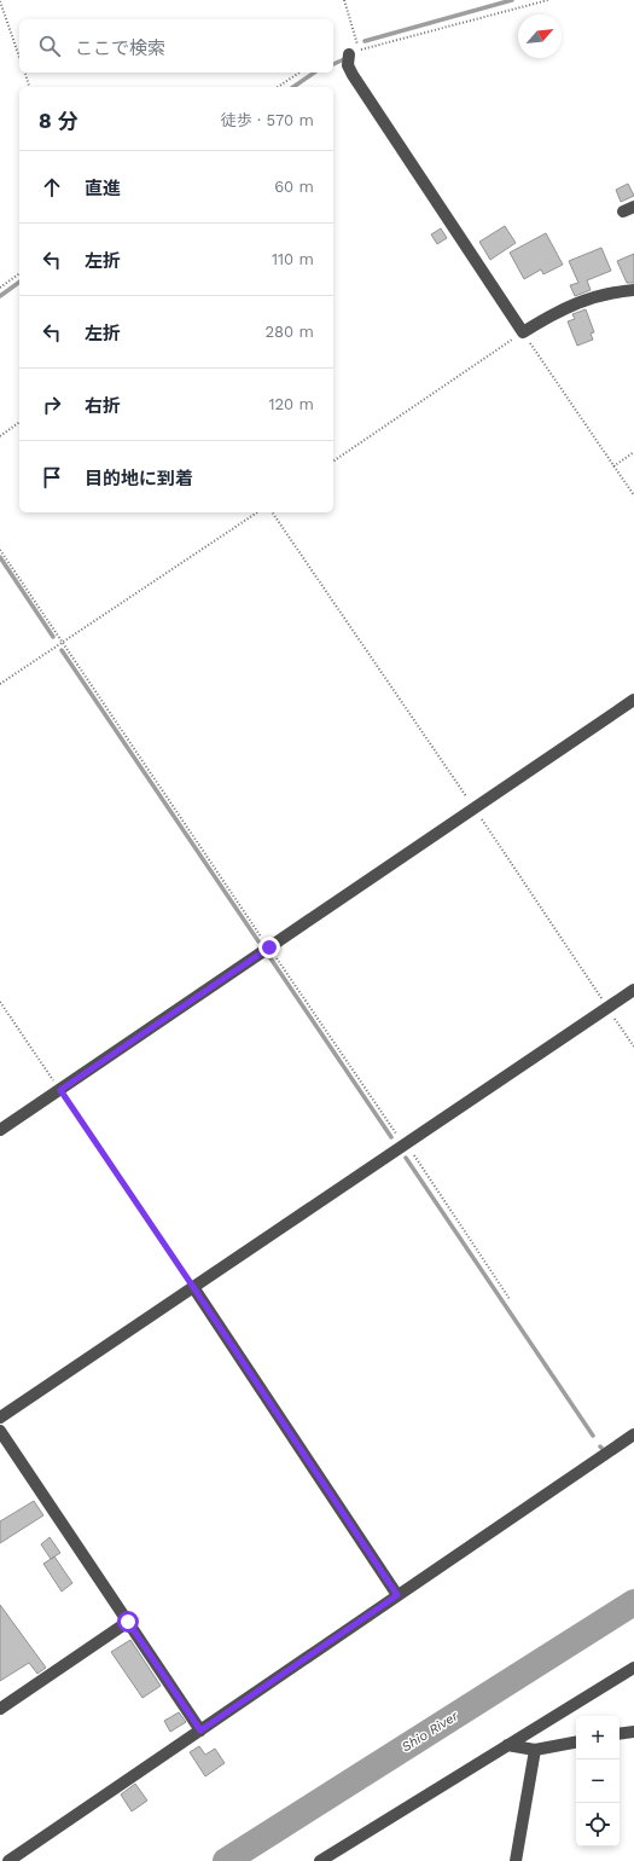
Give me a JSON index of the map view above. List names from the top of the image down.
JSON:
{
  "water": ["Shio River"],
  "north": "top right",
  "page": {
    "search": "ここで検索",
    "heading": ["8 分", "徒歩 · 570 m"],
    "list": [
      ["直進", "60 m"],
      ["左折", "110 m"],
      ["左折", "280 m"],
      ["右折", "120 m"],
      "目的地に到着"
    ],
    "map_buttons": ["+", "−"]
  }
}
